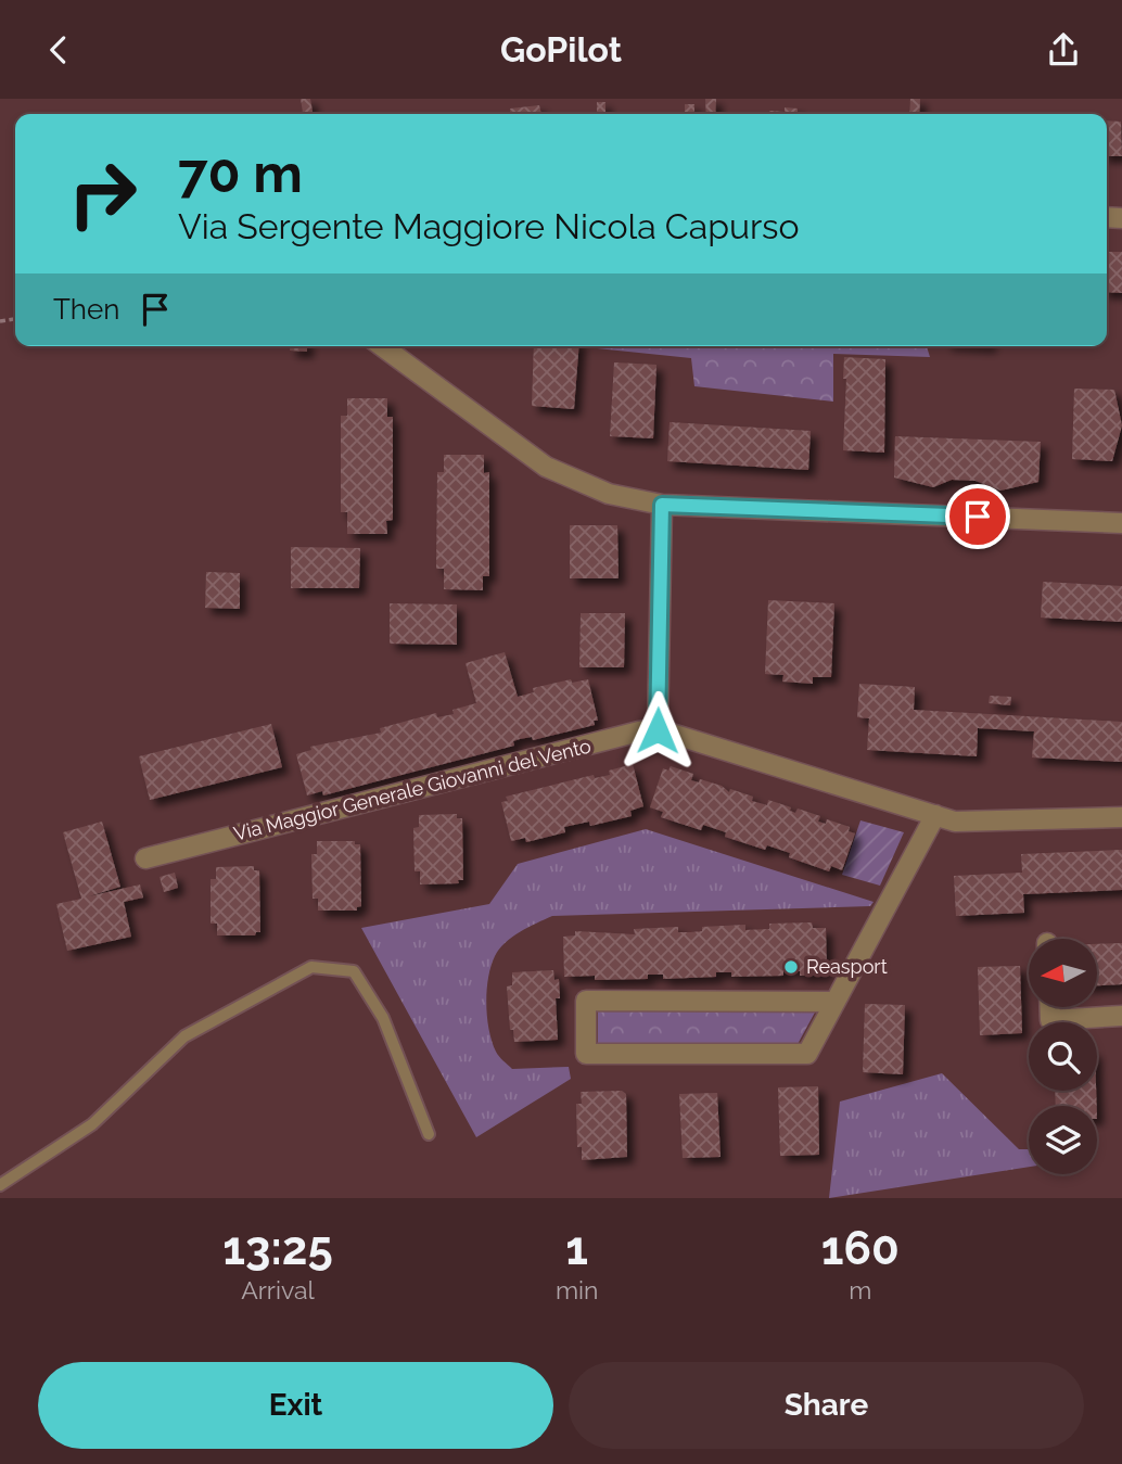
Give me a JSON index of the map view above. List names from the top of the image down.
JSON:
{
  "streets": {
    "street": ["Via Maggior Generale Giovanni del Vento"]
  },
  "places": ["Reasport"],
  "north": "left",
  "page": {
    "header": "GoPilot",
    "turn": ["70 m", "Via Sergente Maggiore Nicola Capurso"],
    "then": "Then",
    "eta": [
      "13:25",
      "Arrival",
      "1",
      "min",
      "160",
      "m"
    ],
    "buttons": ["Exit", "Share"]
  }
}
